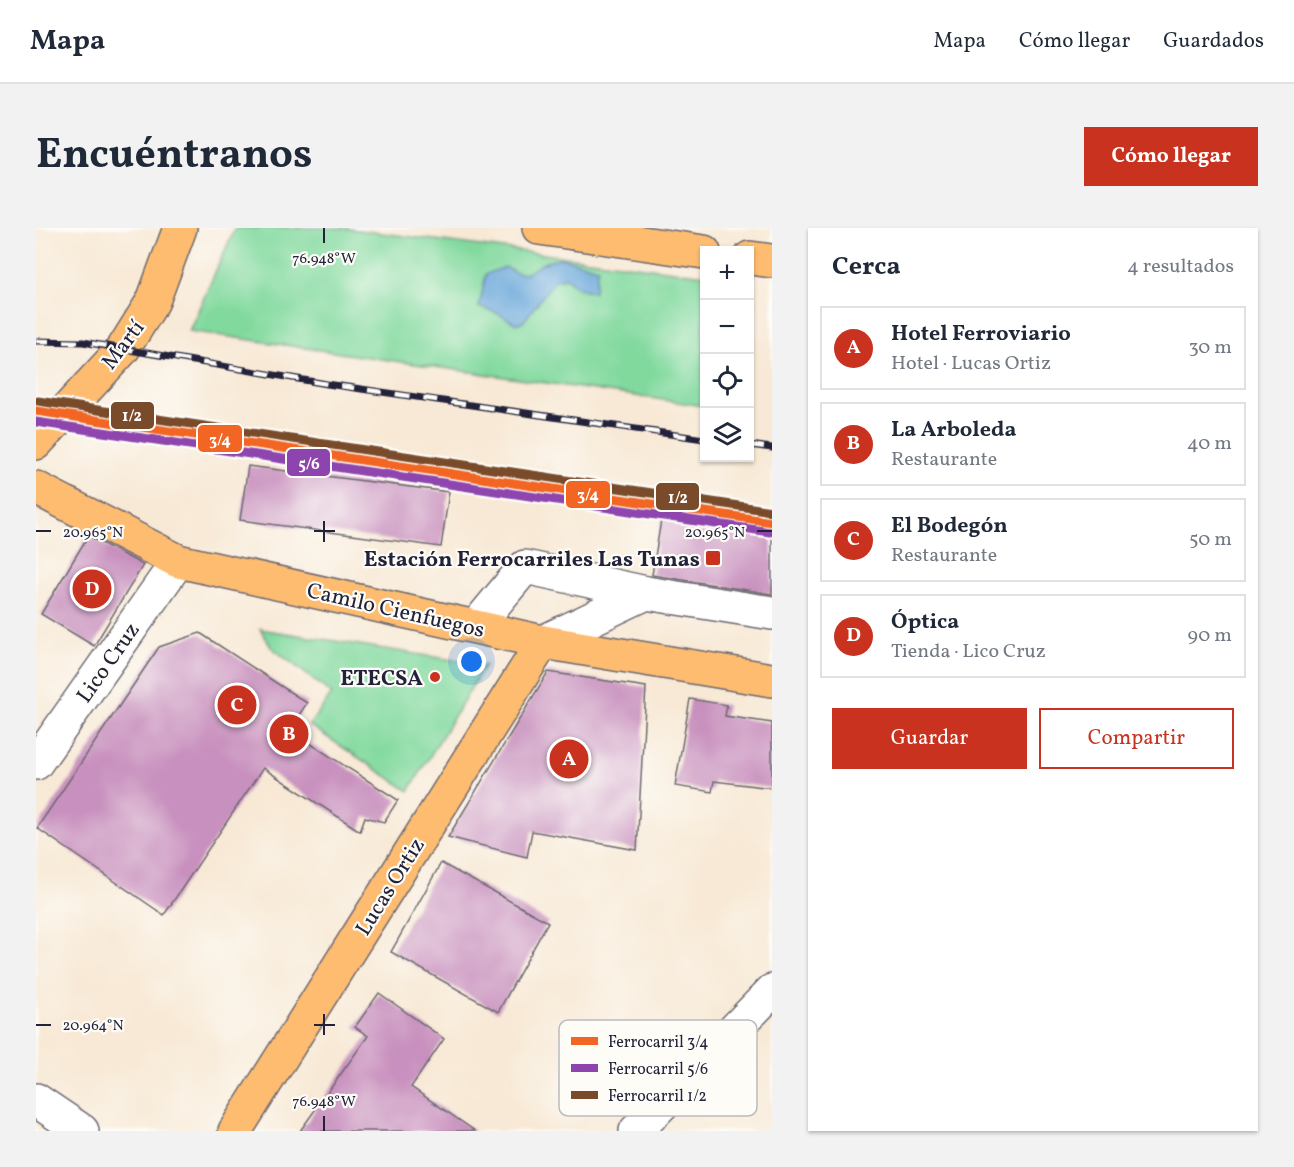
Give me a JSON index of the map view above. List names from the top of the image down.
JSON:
{
  "streets": {
    "main road": ["Martí", "Camilo Cienfuegos", "Lucas Ortiz"],
    "street": ["Lico Cruz"]
  },
  "crossings": [
    ["Camilo Cienfuegos", "Lico Cruz"],
    ["Camilo Cienfuegos", "Lucas Ortiz"]
  ],
  "places": {
    "transit": ["Estación Ferrocarriles Las Tunas"],
    "other": ["ETECSA"]
  },
  "lines": ["rail line 1/2", "rail line 3/4", "rail line 5/6"],
  "legend": ["Ferrocarril 3/4", "Ferrocarril 5/6", "Ferrocarril 1/2"],
  "page": {
    "header": "Mapa",
    "nav": ["Mapa", "Cómo llegar", "Guardados"],
    "title": "Encuéntranos",
    "buttons": [
      "Cómo llegar",
      ["Guardar", "Compartir"]
    ],
    "heading": ["Cerca", "4 resultados"],
    "map_buttons": ["+", "−"],
    "list": [
      {
        "mark": "A",
        "name": "Hotel Ferroviario",
        "note": "Hotel · Lucas Ortiz",
        "value": "30 m"
      },
      {
        "mark": "B",
        "name": "La Arboleda",
        "note": "Restaurante",
        "value": "40 m"
      },
      {
        "mark": "C",
        "name": "El Bodegón",
        "note": "Restaurante",
        "value": "50 m"
      },
      {
        "mark": "D",
        "name": "Óptica",
        "note": "Tienda · Lico Cruz",
        "value": "90 m"
      }
    ],
    "pins": [
      "D",
      "C",
      "B",
      "A"
    ]
  },
  "coordinates": ["76.948°W", "20.965°N", "20.964°N"]
}
